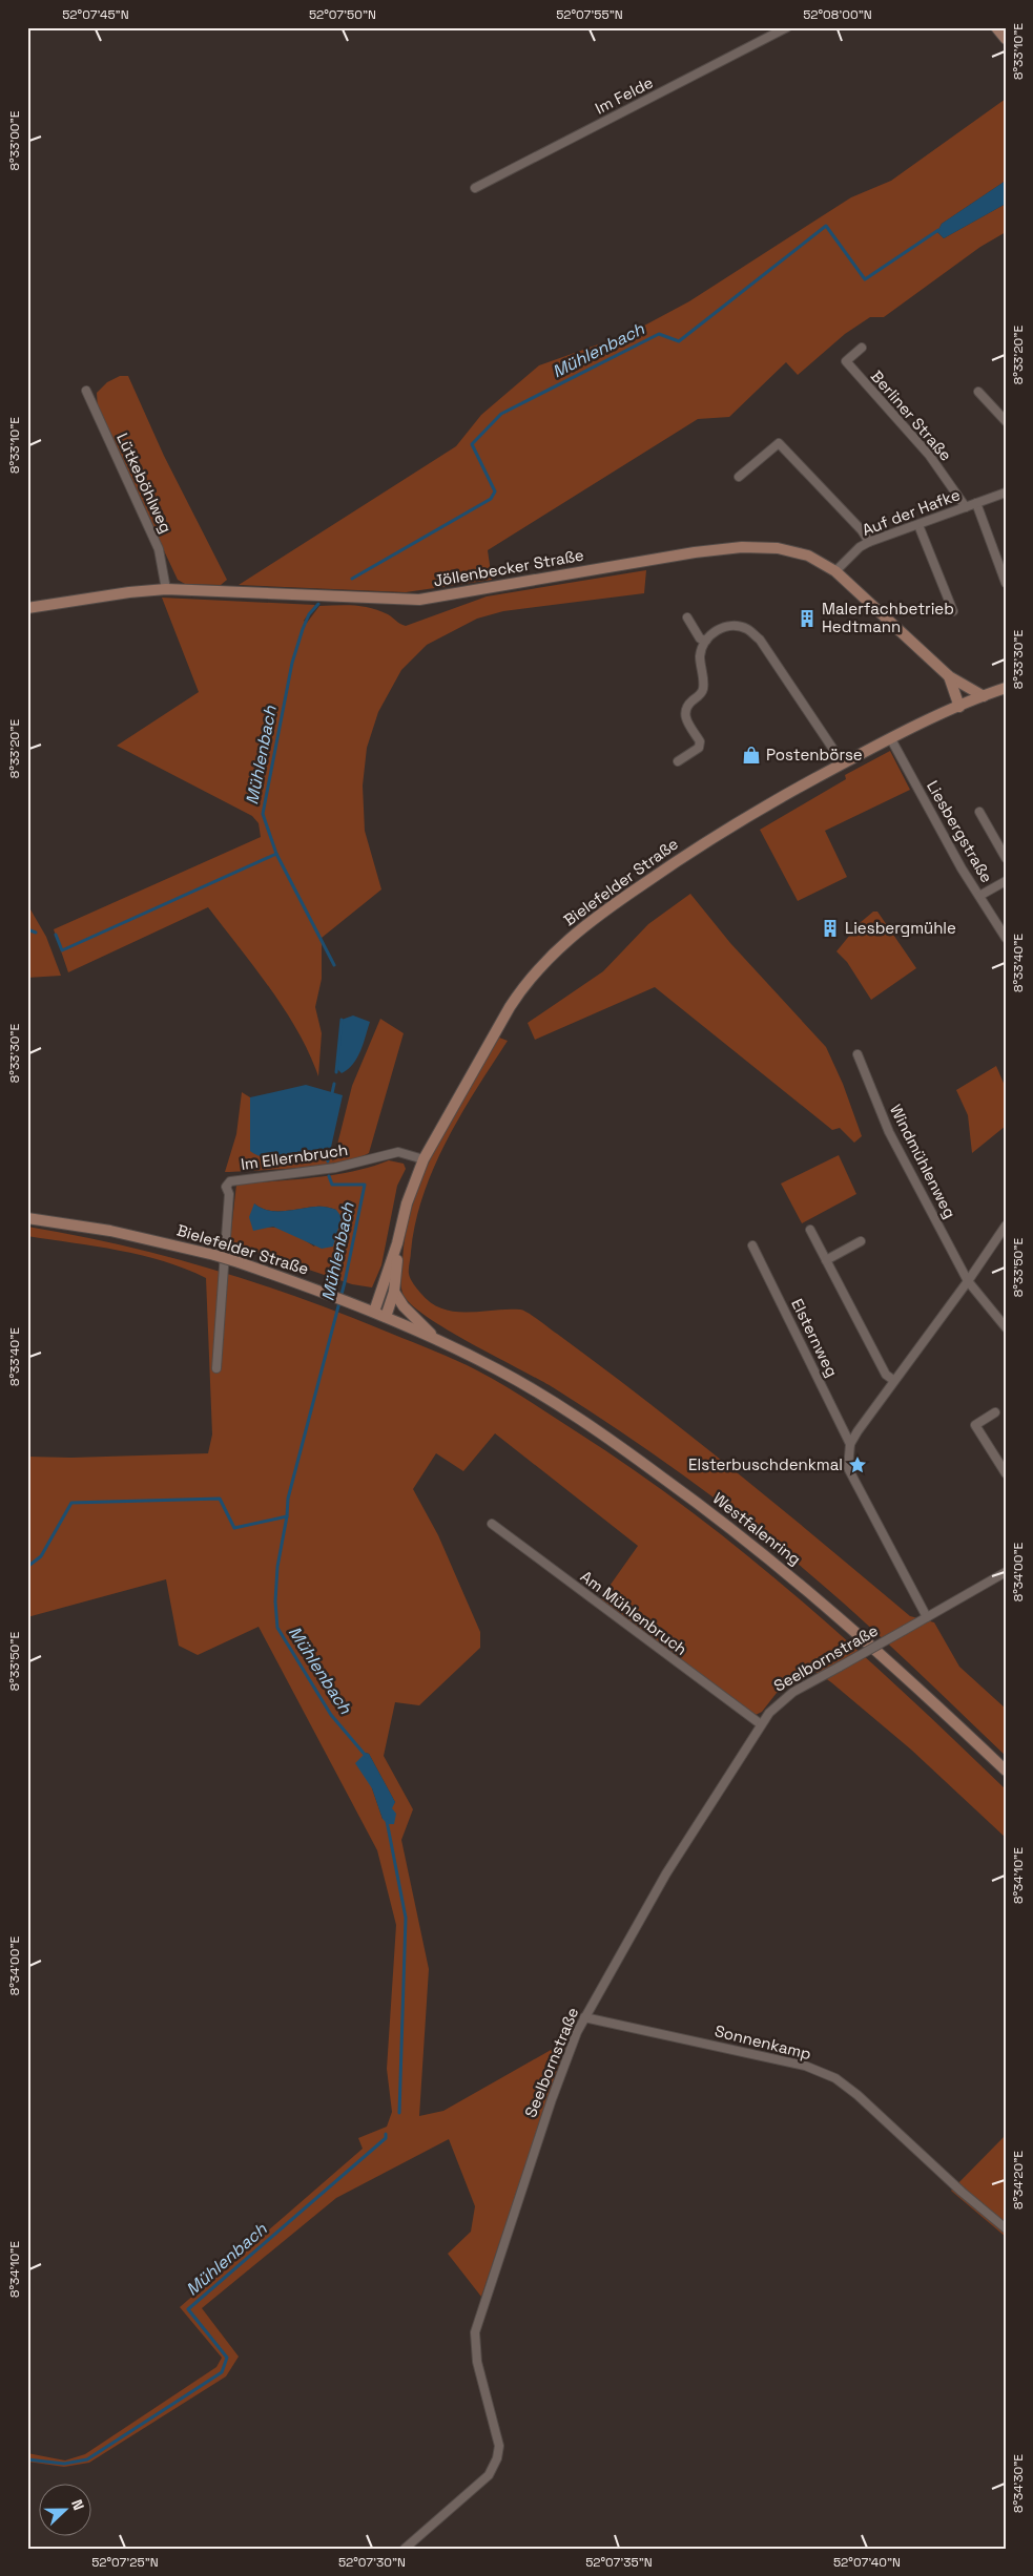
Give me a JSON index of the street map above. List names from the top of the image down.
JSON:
{
  "streets": {
    "main road": ["Jöllenbecker Straße", "Bielefelder Straße", "Westfalenring"],
    "street": [
      "Im Felde",
      "Berliner Straße",
      "Lütkeböhlweg",
      "Auf der Hafke",
      "Liesbergstraße",
      "Im Ellernbruch",
      "Windmühlenweg",
      "Elsternweg",
      "Am Mühlenbruch",
      "Seelbornstraße",
      "Sonnenkamp"
    ]
  },
  "crossings": [
    ["Berliner Straße", "Auf der Hafke"],
    ["Lütkeböhlweg", "Jöllenbecker Straße"],
    ["Auf der Hafke", "Jöllenbecker Straße"],
    ["Jöllenbecker Straße", "Bielefelder Straße"],
    ["Liesbergstraße", "Bielefelder Straße"],
    ["Bielefelder Straße", "Im Ellernbruch"],
    ["Bielefelder Straße", "Westfalenring"],
    ["Am Mühlenbruch", "Seelbornstraße"],
    ["Seelbornstraße", "Sonnenkamp"]
  ],
  "water": ["Mühlenbach"],
  "places": {
    "building": ["Malerfachbetrieb Hedtmann", "Liesbergmühle"],
    "shop": ["Postenbörse"],
    "place": ["Elsterbuschdenkmal"]
  },
  "north": "right",
  "coordinates": [
    "52°07'45\"N",
    "52°07'50\"N",
    "52°07'55\"N",
    "52°08'00\"N",
    "8°33'10\"E",
    "8°33'00\"E",
    "8°33'20\"E",
    "8°33'30\"E",
    "8°33'40\"E",
    "8°33'50\"E",
    "8°34'00\"E",
    "8°34'10\"E",
    "8°34'20\"E",
    "8°34'30\"E",
    "52°07'25\"N",
    "52°07'30\"N",
    "52°07'35\"N",
    "52°07'40\"N"
  ]
}
